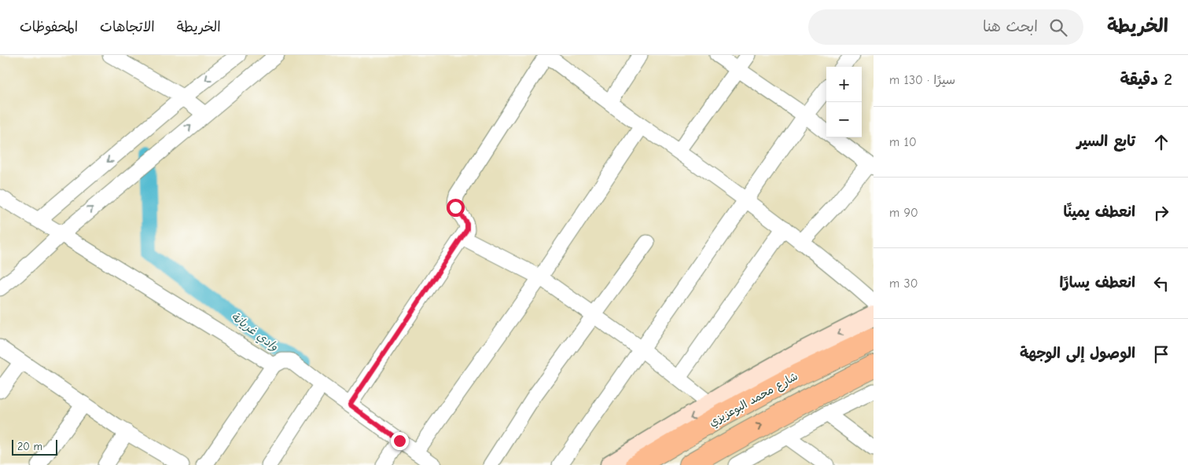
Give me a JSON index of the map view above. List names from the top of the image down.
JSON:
{
  "streets": {
    "highway": ["شارع محمد البوعزيزي"]
  },
  "water": ["وادي غريانة"],
  "scale_bar": "20 m",
  "page": {
    "header": "الخريطة",
    "search": "ابحث هنا",
    "nav": ["الخريطة", "الاتجاهات", "المحفوظات"],
    "heading": ["2 دقيقة", "سيرًا · 130 m"],
    "map_buttons": ["+", "−"],
    "list": [
      ["تابع السير", "10 m"],
      ["انعطف يمينًا", "90 m"],
      ["انعطف يسارًا", "30 m"],
      "الوصول إلى الوجهة"
    ],
    "scale": "20 m"
  }
}
